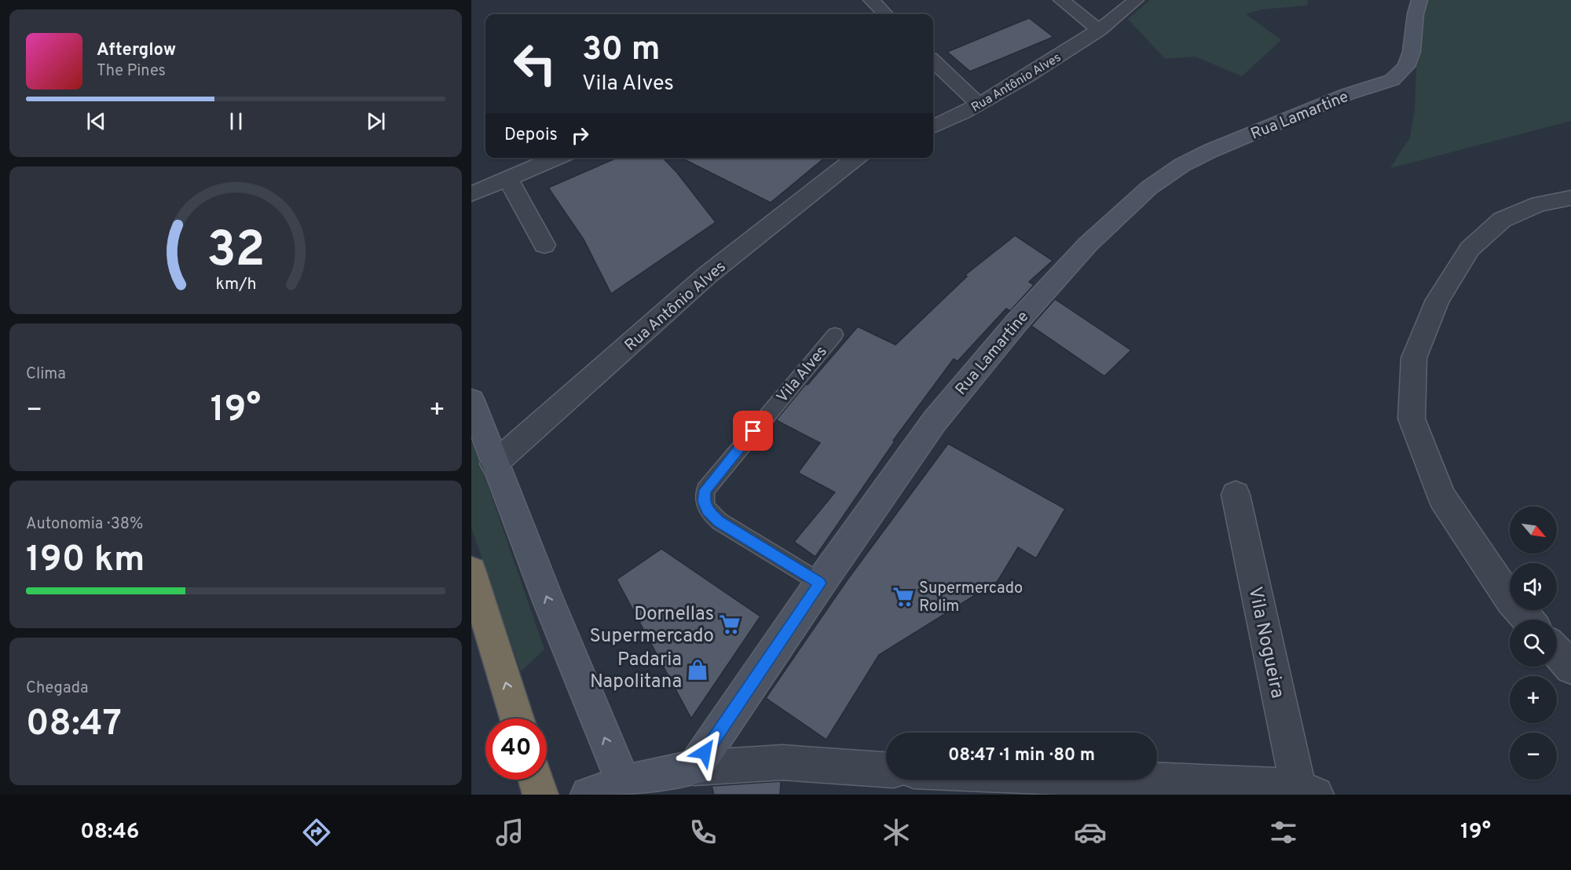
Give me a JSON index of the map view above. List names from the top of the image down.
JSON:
{
  "streets": {
    "street": ["Rua Antônio Alves", "Rua Lamartine", "Vila Nogueira"],
    "lane": ["Vila Alves"]
  },
  "crossings": [
    ["Rua Lamartine", "Vila Alves"]
  ],
  "places": {
    "supermarket": ["Supermercado Rolim", "Dornellas Supermercado"],
    "shop": ["Padaria Napolitana"]
  },
  "north": "bottom right",
  "page": {
    "turn": ["30 m", "Vila Alves"],
    "song": ["Afterglow", "The Pines"],
    "then": "Depois",
    "tile": [
      "Clima",
      ["Autonomia · 38%", "190 km"],
      ["Chegada", "08:47"]
    ],
    "heat": ["−", "19°", "+"],
    "map_buttons": ["+", "−"],
    "limit": "40",
    "trip": "08:47 · 1 min · 80 m",
    "tabs": ["08:46", "19°"],
    "gauge": ["32", "km/h"]
  }
}
